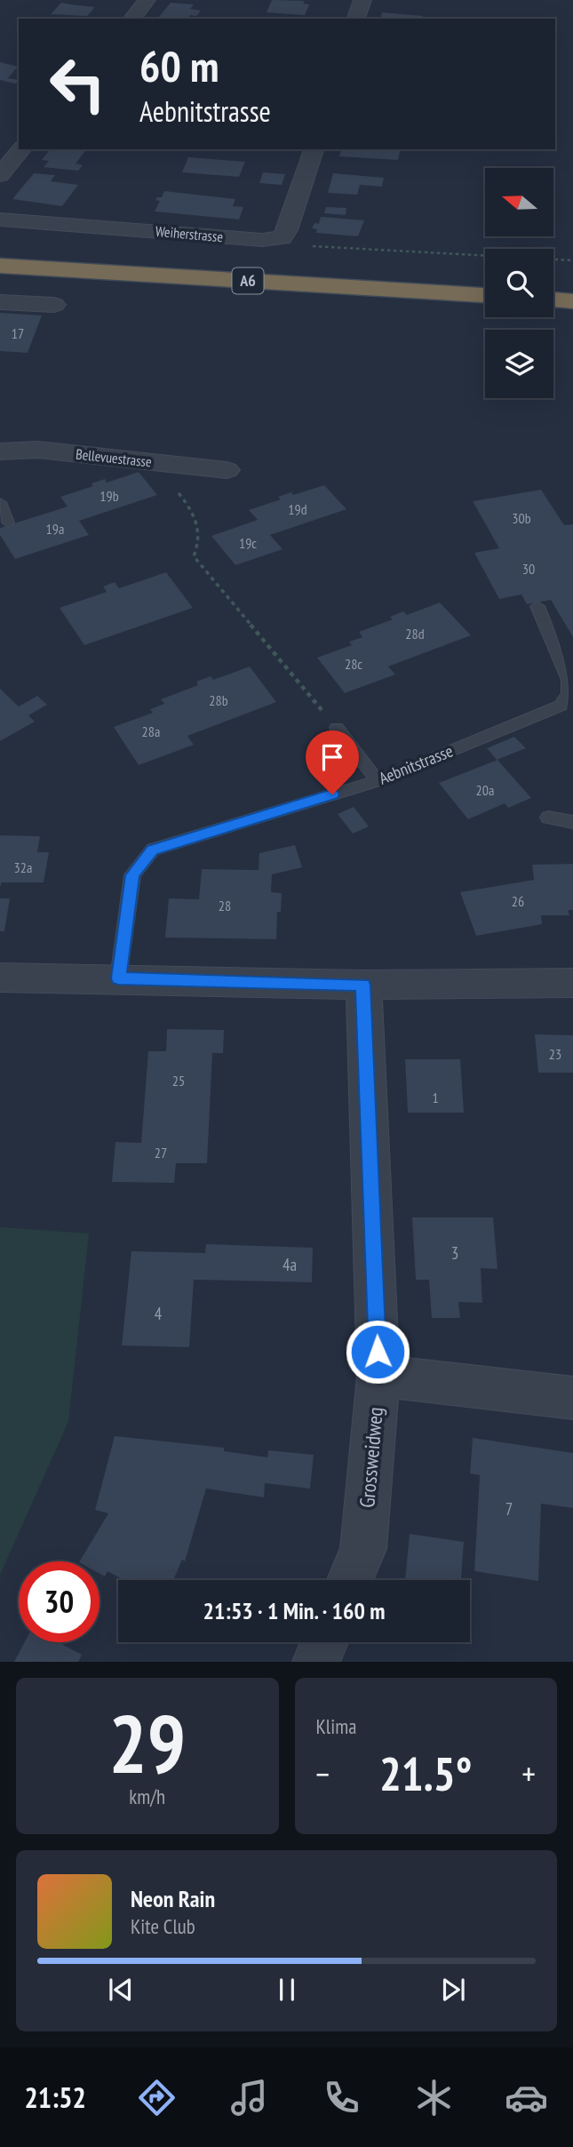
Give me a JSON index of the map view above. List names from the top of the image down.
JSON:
{
  "streets": {
    "highway": ["A6"],
    "street": ["Weiherstrasse", "Bellevuestrasse", "Grossweidweg"],
    "lane": ["Aebnitstrasse"]
  },
  "house_numbers": [
    "17",
    "19b",
    "19d",
    "30b",
    "19a",
    "19c",
    "30",
    "28d",
    "28c",
    "28b",
    "28a",
    "20a",
    "32a",
    "26",
    "28",
    "23",
    "25",
    "1",
    "27",
    "3",
    "4a",
    "4",
    "7"
  ],
  "north": "left",
  "page": {
    "turn": ["60 m", "Aebnitstrasse"],
    "limit": "30",
    "trip": "21:53 · 1 Min. · 160 m",
    "tile": [
      ["29", "km/h"],
      "Klima"
    ],
    "heat": ["−", "21.5°", "+"],
    "song": ["Neon Rain", "Kite Club"],
    "tabs": "21:52"
  }
}
